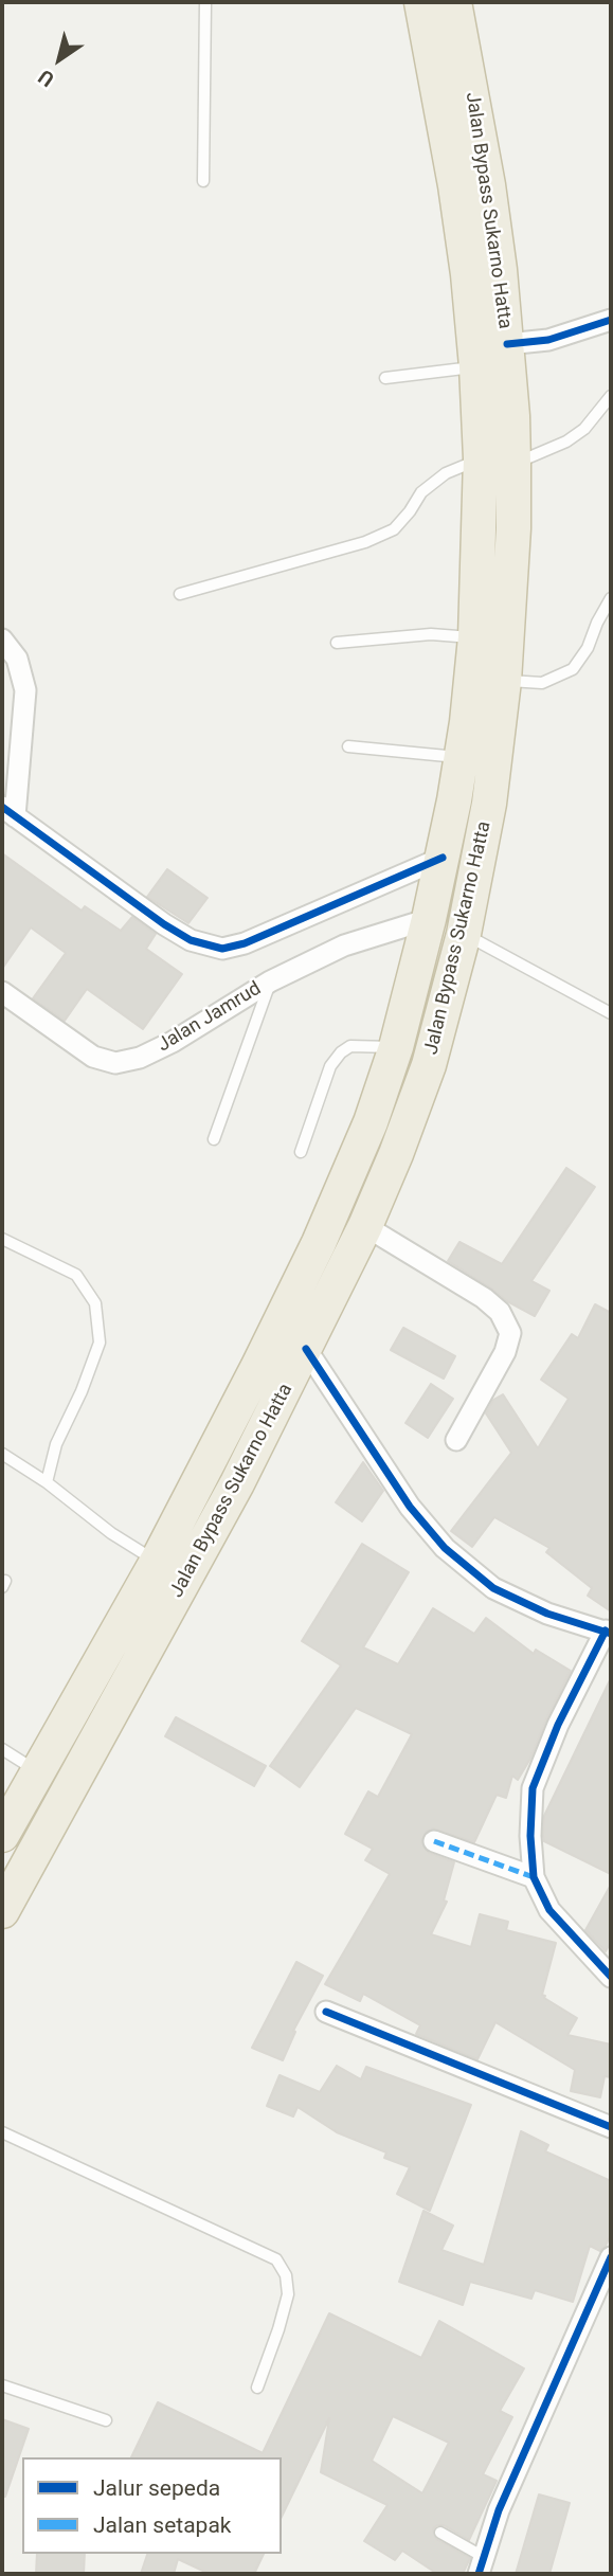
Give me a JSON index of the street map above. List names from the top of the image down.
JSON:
{
  "streets": {
    "highway": ["Jalan Bypass Sukarno Hatta"],
    "street": ["Jalan Jamrud"]
  },
  "crossings": [
    ["Jalan Bypass Sukarno Hatta", "Jalan Jamrud"]
  ],
  "legend": ["Jalur sepeda", "Jalan setapak"],
  "north": "bottom left"
}
